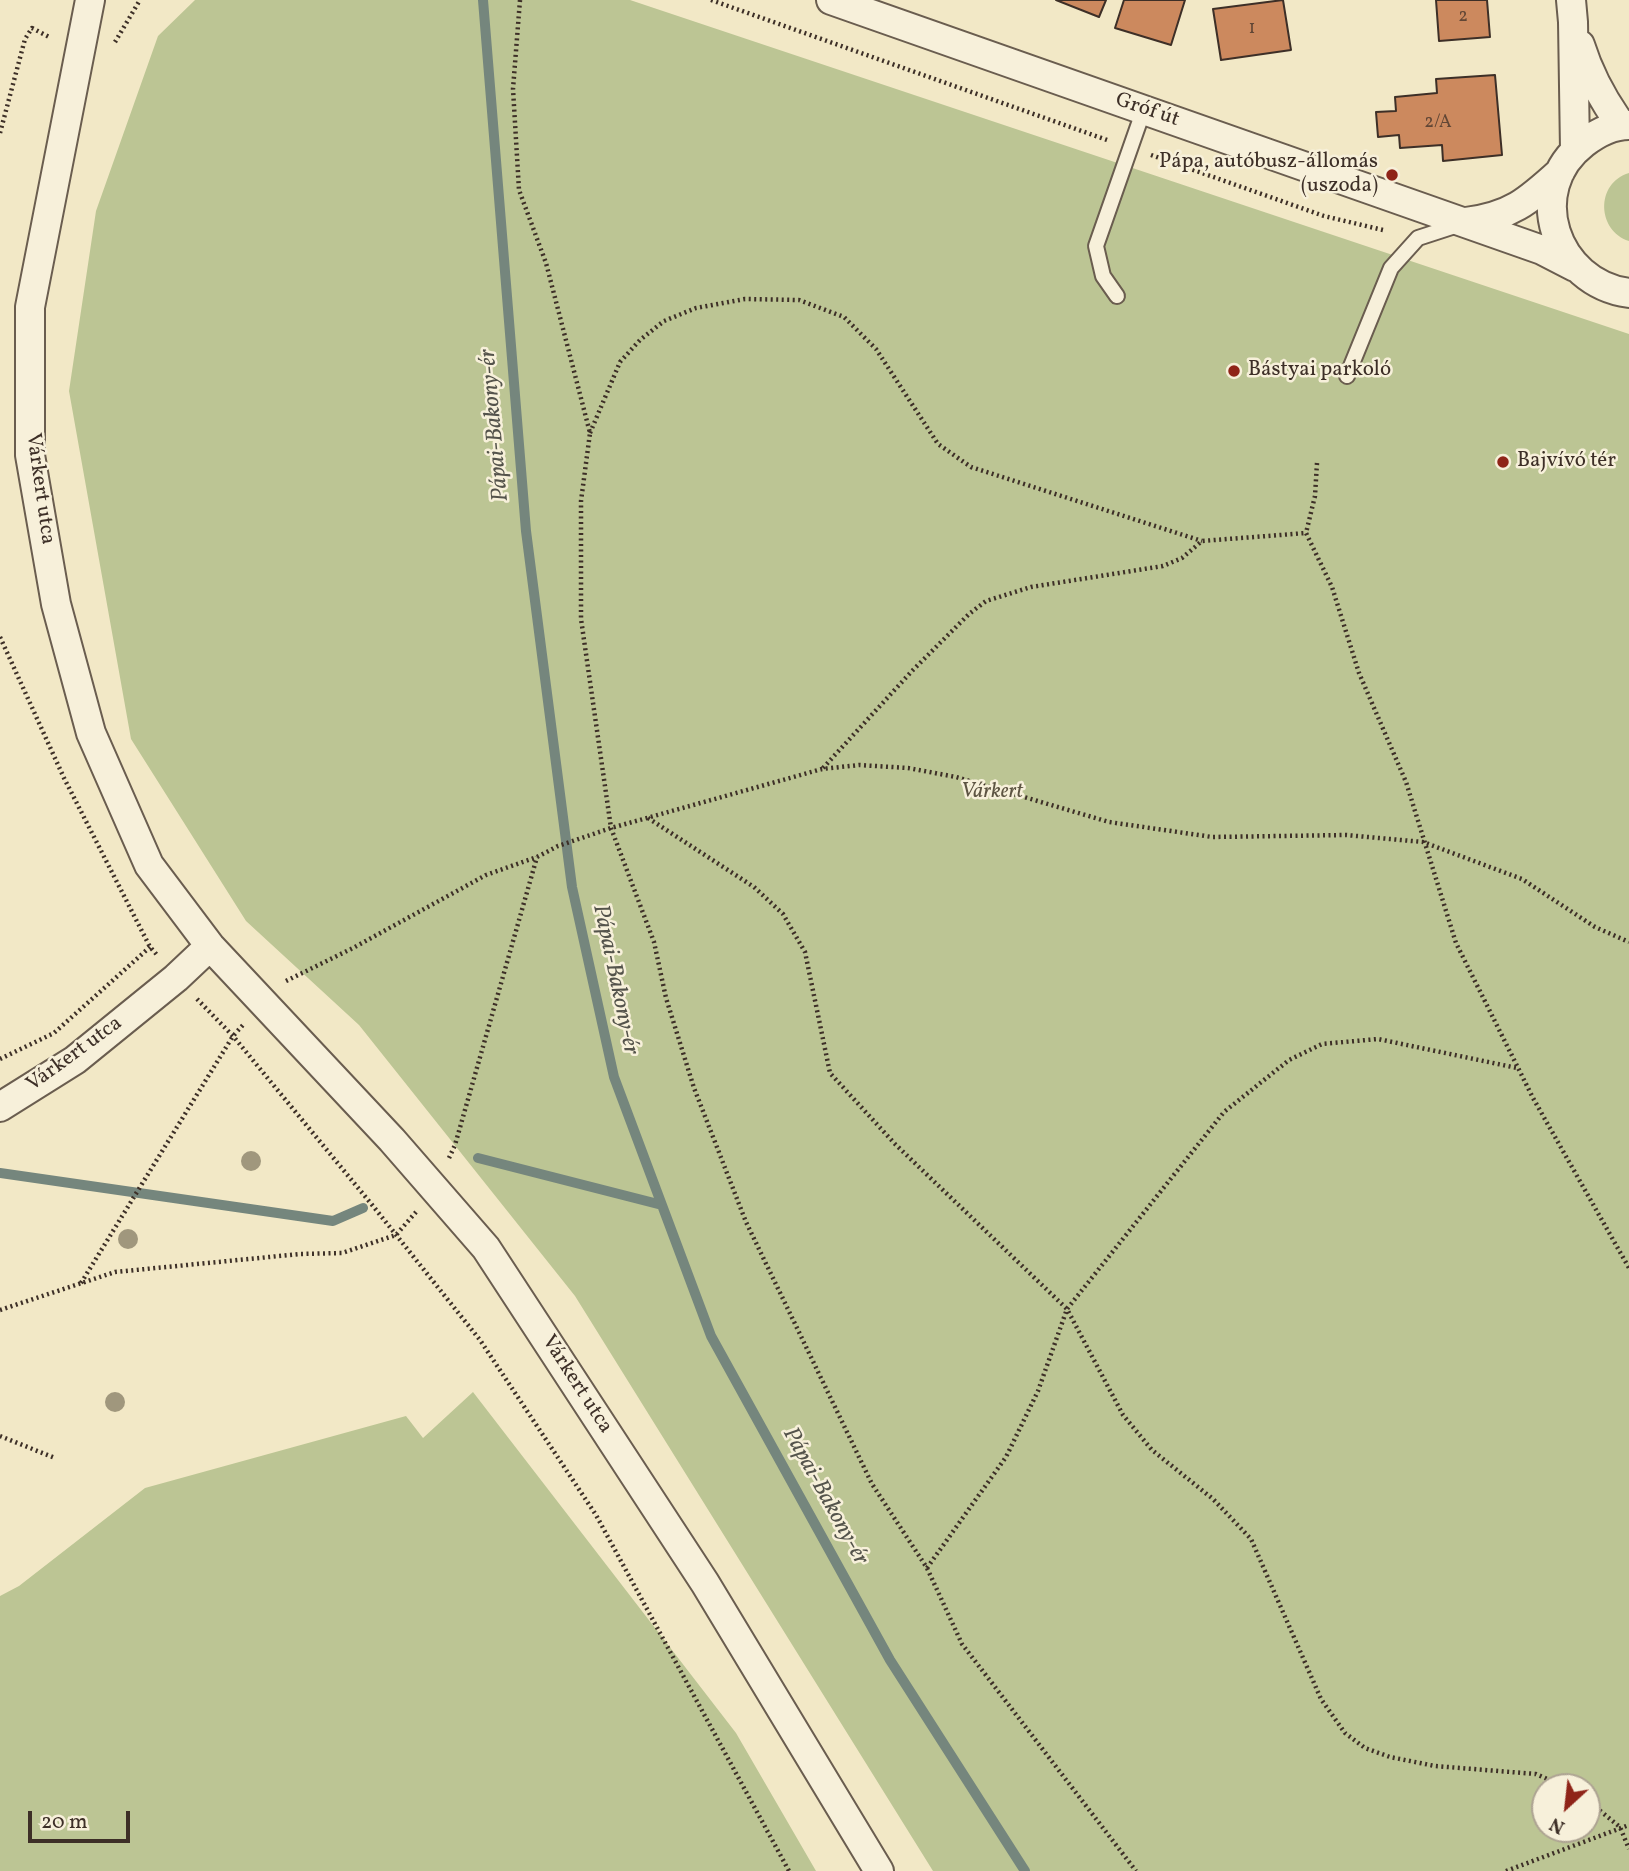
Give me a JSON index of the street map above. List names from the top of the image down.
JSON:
{
  "streets": {
    "street": ["Gróf út", "Várkert utca"]
  },
  "water": ["Pápai-Bakony-ér"],
  "parks": ["Várkert"],
  "places": ["Pápa, autóbusz-állomás (uszoda)", "Bástyai parkoló", "Bajvívó tér"],
  "house_numbers": ["2", "1", "2/A"],
  "scale_bar": "20 m",
  "north": "bottom left"
}
